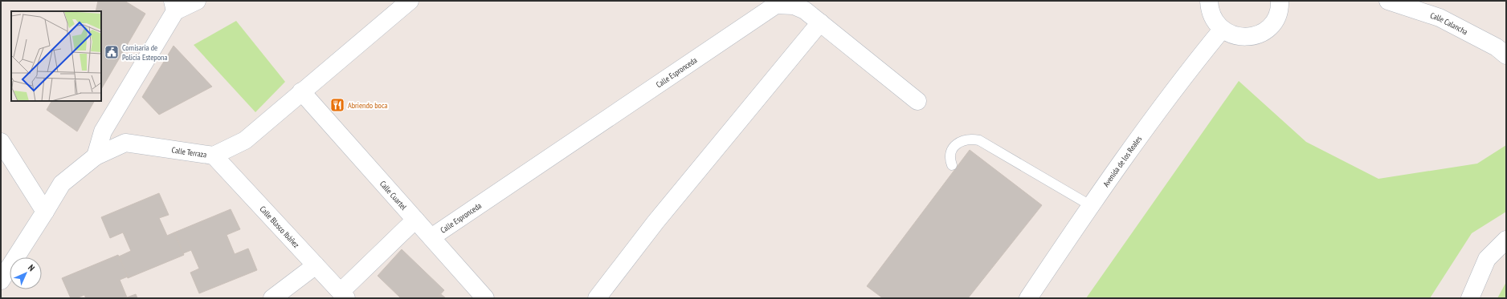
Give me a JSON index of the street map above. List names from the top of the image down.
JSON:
{
  "streets": {
    "street": [
      "Calle Calancha",
      "Calle Espronceda",
      "Calle Terraza",
      "Avenida de los Reales",
      "Calle Cuartel",
      "Calle Blasco Ibáñez"
    ]
  },
  "crossings": [
    ["Calle Espronceda", "Calle Cuartel"],
    ["Calle Terraza", "Calle Cuartel"],
    ["Calle Terraza", "Calle Blasco Ibáñez"]
  ],
  "places": {
    "public building": ["Comisaria de Policia Estepona"],
    "restaurant": ["Abriendo boca"]
  },
  "north": "top right"
}
